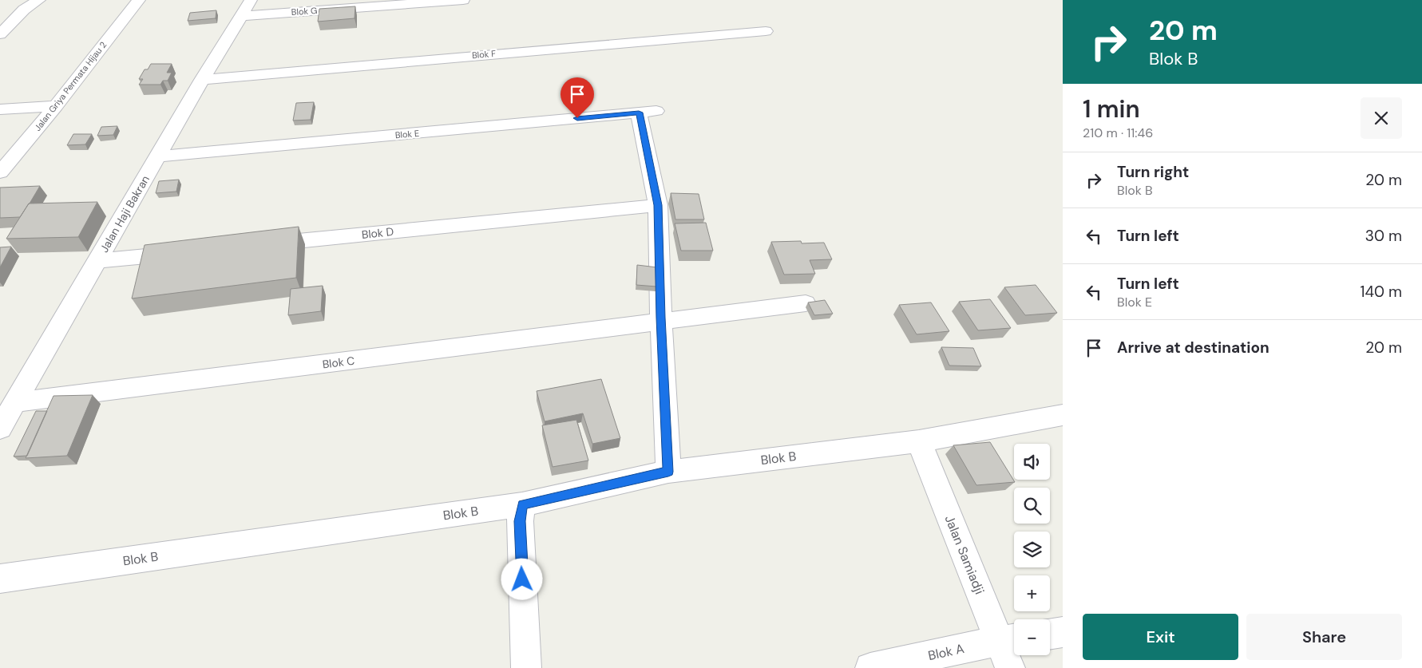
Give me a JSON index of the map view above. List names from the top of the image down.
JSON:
{
  "streets": {
    "street": [
      "Blok G",
      "Blok F",
      "Jalan Griya Permata Hijau 2",
      "Blok E",
      "Jalan Haji Bakran",
      "Blok D",
      "Blok C",
      "Blok B",
      "Jalan Samiadji",
      "Blok A"
    ]
  },
  "crossings": [
    ["Blok G", "Jalan Haji Bakran"],
    ["Blok F", "Jalan Haji Bakran"],
    ["Blok E", "Jalan Haji Bakran"],
    ["Blok E", "Blok D"],
    ["Jalan Haji Bakran", "Blok C"],
    ["Blok B", "Jalan Samiadji"],
    ["Jalan Samiadji", "Blok A"]
  ],
  "page": {
    "turn": ["20 m", "Blok B"],
    "heading": ["1 min", "210 m · 11:46"],
    "list": [
      {
        "name": "Turn right",
        "note": "Blok B",
        "value": "20 m"
      },
      {
        "name": "Turn left",
        "value": "30 m"
      },
      {
        "name": "Turn left",
        "note": "Blok E",
        "value": "140 m"
      },
      {
        "name": "Arrive at destination",
        "value": "20 m"
      }
    ],
    "map_buttons": ["+", "−"],
    "buttons": ["Exit", "Share"]
  }
}
